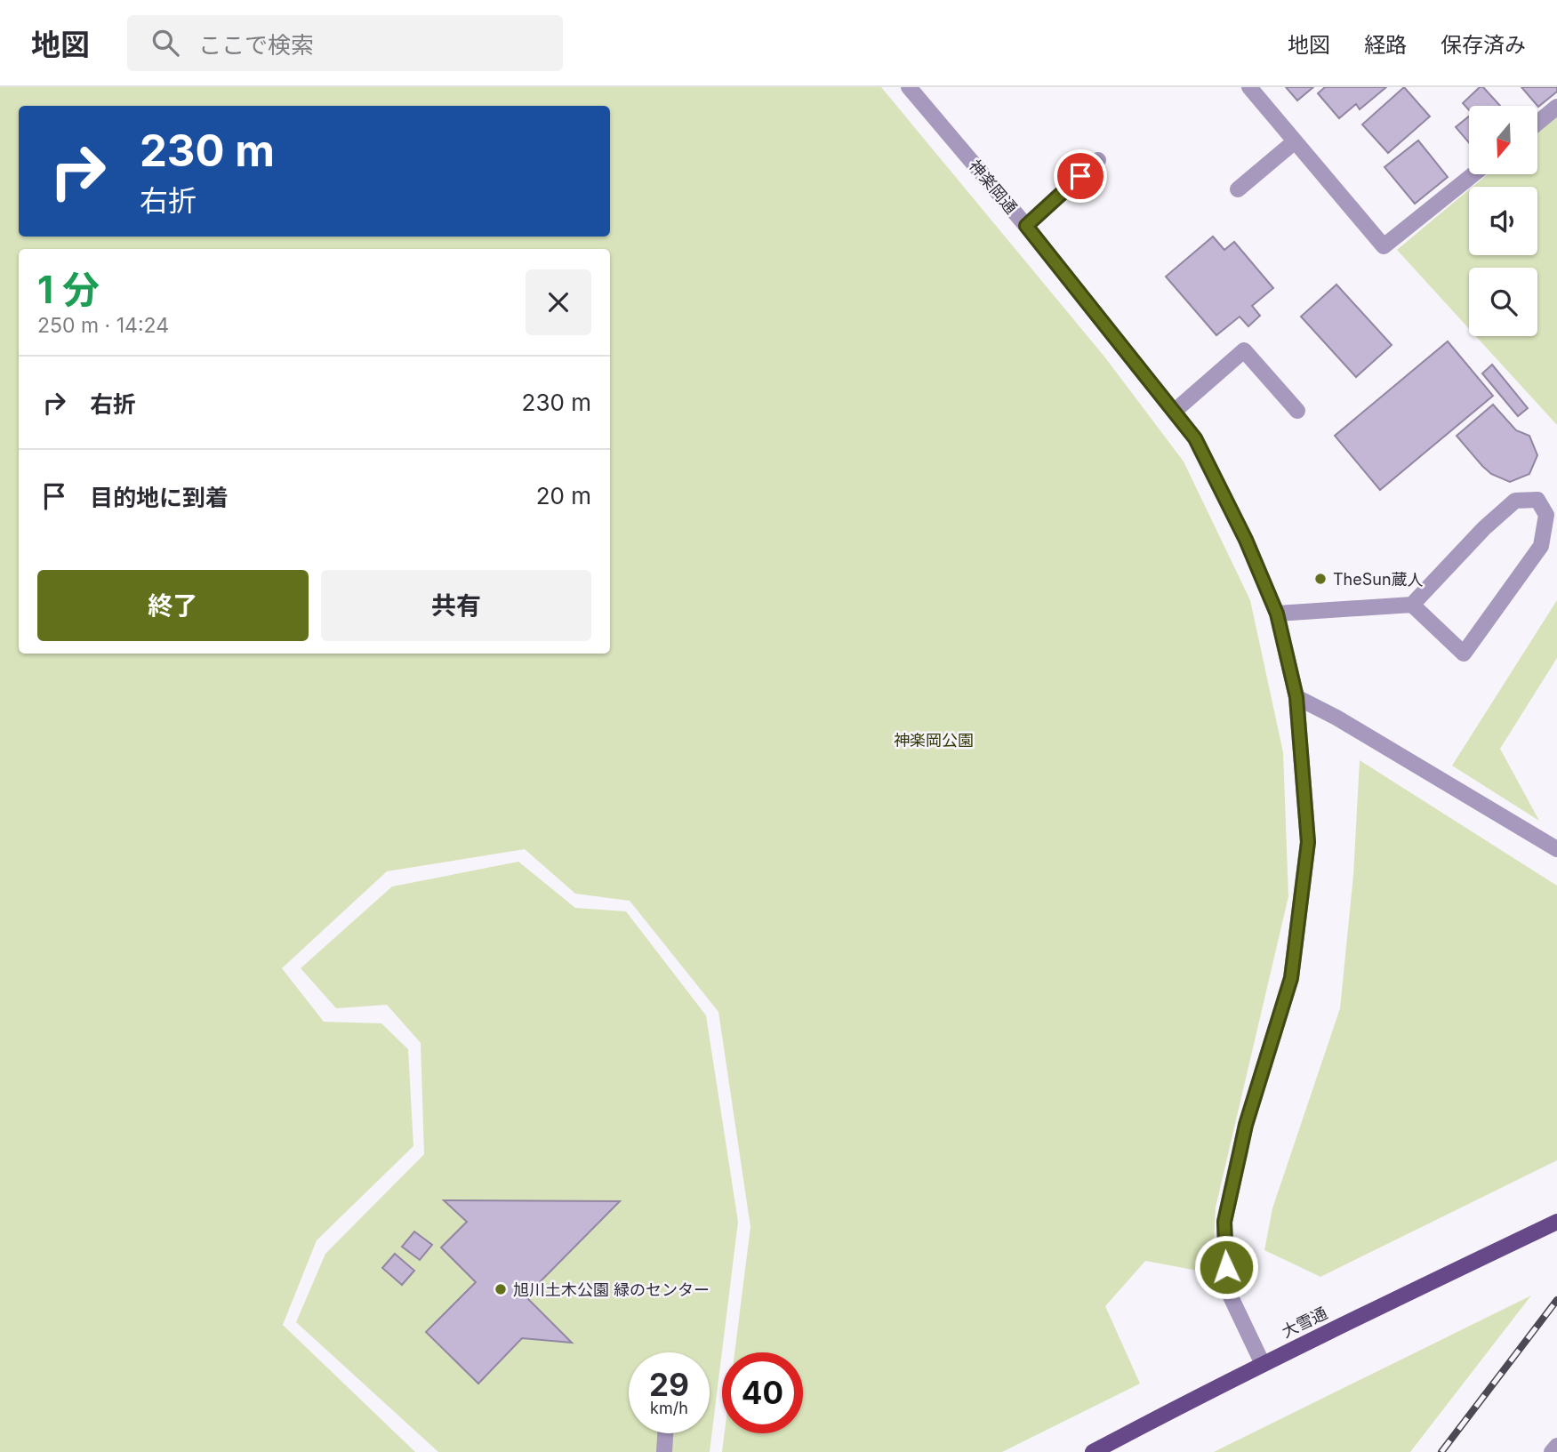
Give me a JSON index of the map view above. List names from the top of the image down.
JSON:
{
  "streets": {
    "main road": ["大雪通"],
    "street": ["神楽岡通"]
  },
  "crossings": [
    ["神楽岡通", "大雪通"]
  ],
  "parks": ["神楽岡公園"],
  "places": ["TheSun蔵人", "旭川土木公園 緑のセンター"],
  "north": "bottom",
  "page": {
    "header": "地図",
    "search": "ここで検索",
    "nav": ["地図", "経路", "保存済み"],
    "turn": ["230 m", "右折"],
    "heading": ["1 分", "250 m · 14:24"],
    "list": [
      {
        "name": "右折",
        "value": "230 m"
      },
      {
        "name": "目的地に到着",
        "value": "20 m"
      }
    ],
    "buttons": ["終了", "共有"],
    "speed": "29 km/h",
    "limit": "40"
  }
}
